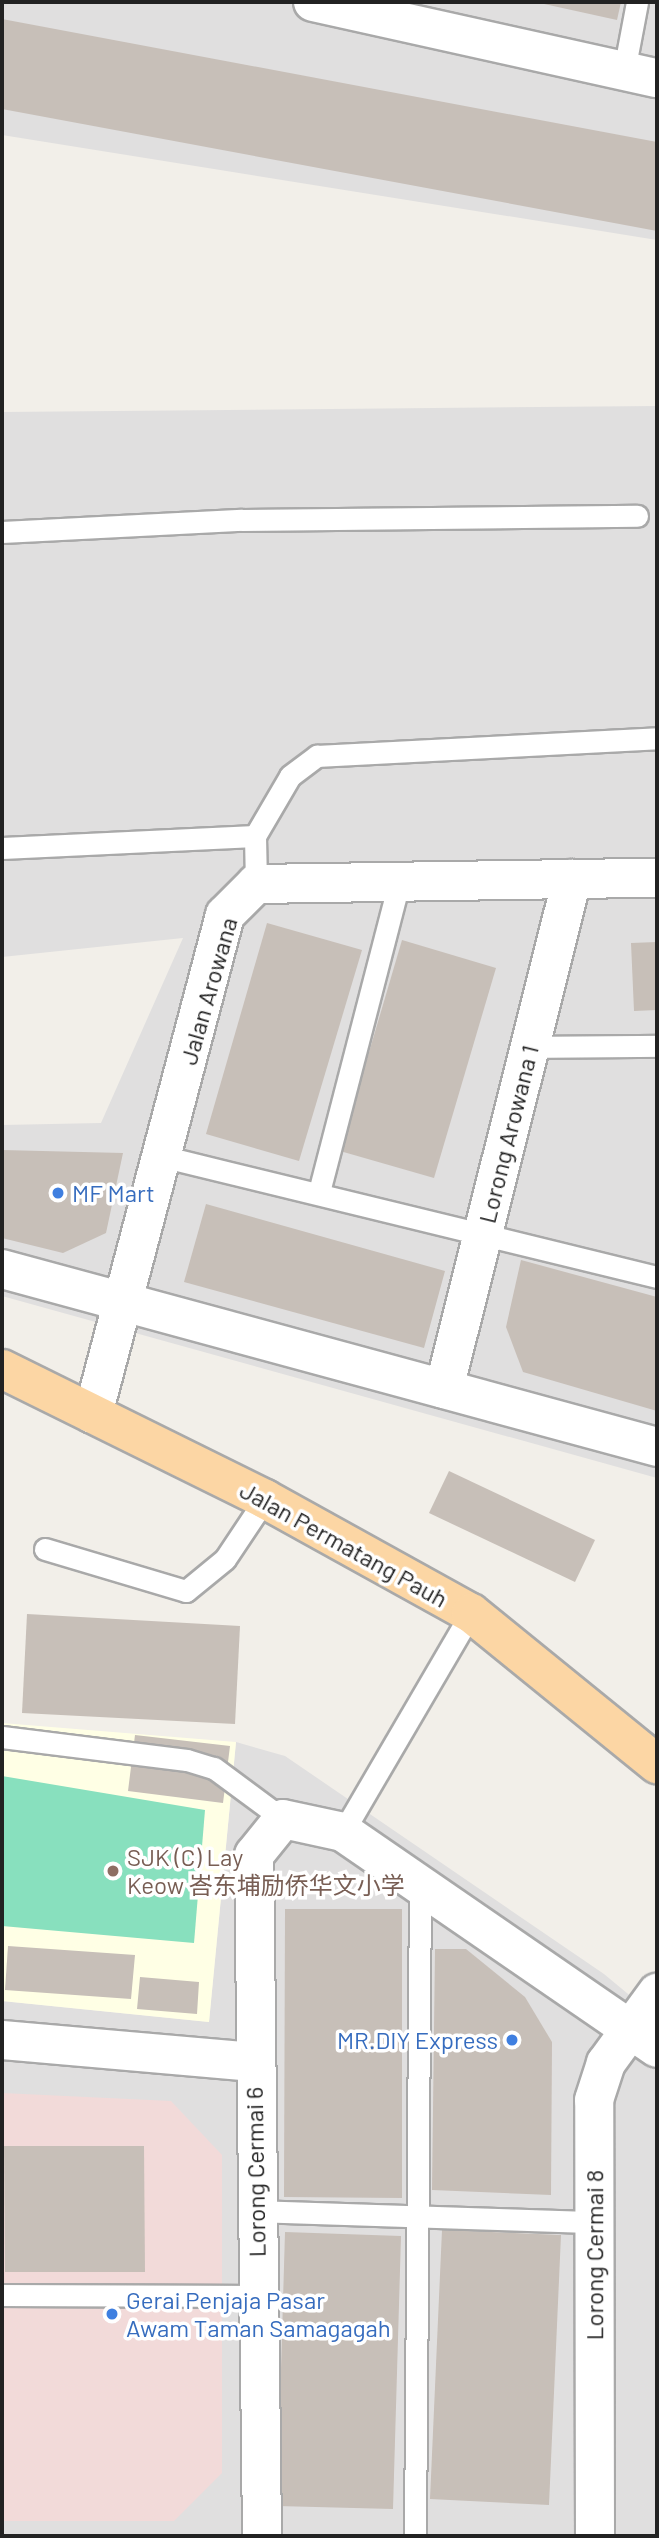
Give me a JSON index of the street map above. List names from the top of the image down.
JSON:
{
  "streets": {
    "main road": ["Jalan Permatang Pauh"],
    "street": [
      "Jalan Arowana",
      "Lorong Arowana 1",
      "Lorong Cermai 6",
      "Lorong Cermai 8"
    ]
  },
  "crossings": [
    ["Jalan Arowana", "Jalan Permatang Pauh"]
  ],
  "places": [
    "MF Mart",
    "SJK (C) Lay Keow 峇东埔励侨华文小学",
    "MR.DIY Express",
    "Gerai Penjaja Pasar Awam Taman Samagagah"
  ]
}
